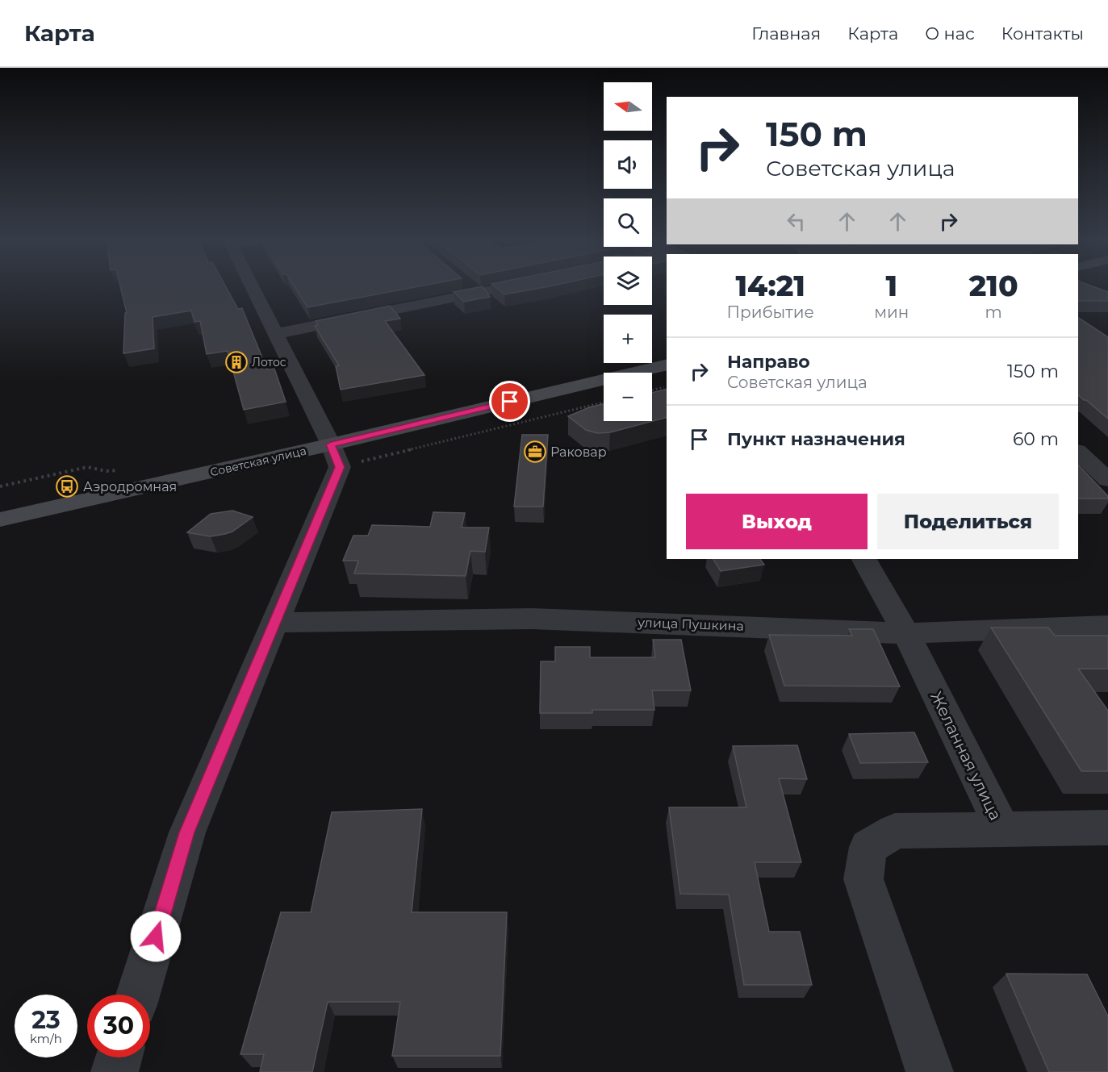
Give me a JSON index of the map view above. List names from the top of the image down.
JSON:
{
  "streets": {
    "main road": ["Советская улица"],
    "street": ["улица Пушкина", "Желанная улица"]
  },
  "crossings": [
    ["улица Пушкина", "Желанная улица"]
  ],
  "places": {
    "building": ["Лотос"],
    "office": ["Раковар"],
    "bus stop": ["Аэродромная"]
  },
  "north": "left",
  "page": {
    "header": "Карта",
    "nav": [
      "Главная",
      "Карта",
      "О нас",
      "Контакты"
    ],
    "map_buttons": ["+", "−"],
    "turn": ["150 m", "Советская улица"],
    "eta": [
      "14:21",
      "Прибытие",
      "1",
      "мин",
      "210",
      "m"
    ],
    "list": [
      {
        "name": "Направо",
        "note": "Советская улица",
        "value": "150 m"
      },
      {
        "name": "Пункт назначения",
        "value": "60 m"
      }
    ],
    "buttons": ["Выход", "Поделиться"],
    "speed": "23 km/h",
    "limit": "30"
  }
}
